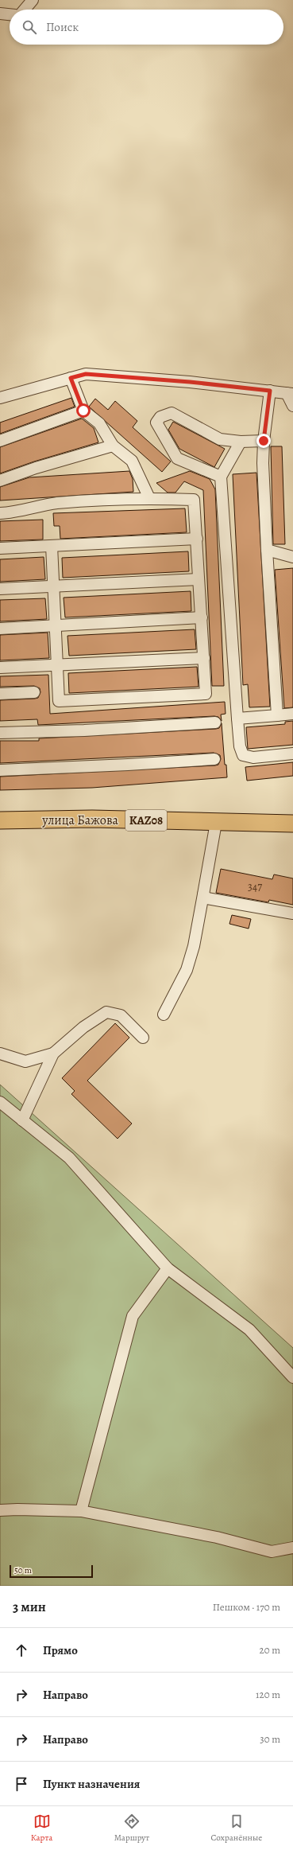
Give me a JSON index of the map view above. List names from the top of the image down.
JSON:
{
  "streets": {
    "highway": ["улица Бажова", "KAZ08"]
  },
  "house_numbers": ["347"],
  "scale_bar": "50 m",
  "page": {
    "search": "Поиск",
    "scale": "50 m",
    "heading": ["3 мин", "Пешком · 170 m"],
    "list": [
      ["Прямо", "20 m"],
      ["Направо", "120 m"],
      ["Направо", "30 m"],
      "Пункт назначения"
    ],
    "nav": ["Карта", "Маршрут", "Сохранённые"]
  }
}
